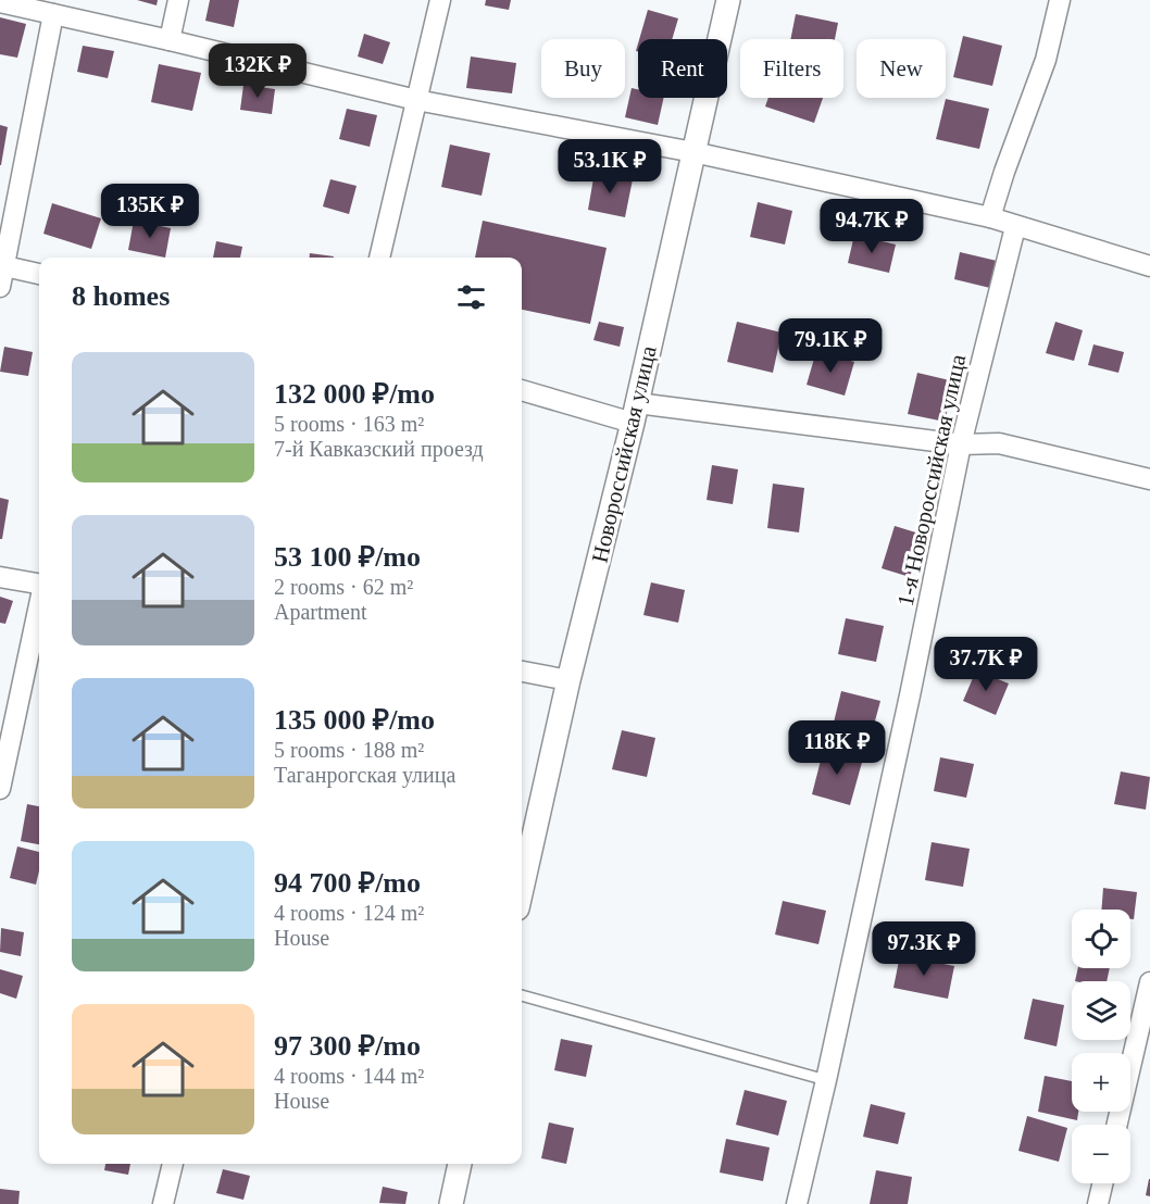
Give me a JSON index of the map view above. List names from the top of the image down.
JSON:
{
  "streets": {
    "street": ["Новороссийская улица", "1-я Новороссийская улица"]
  },
  "page": {
    "chip": [
      "Buy",
      "Rent",
      "Filters",
      "New"
    ],
    "price": [
      "132K ₽",
      "53.1K ₽",
      "135K ₽",
      "94.7K ₽",
      "79.1K ₽",
      "37.7K ₽",
      "118K ₽",
      "97.3K ₽"
    ],
    "heading": "8 homes",
    "list": [
      {
        "name": "132 000 ₽/mo",
        "note": "5 rooms · 163 m² · 7-й Кавказский проезд"
      },
      {
        "name": "53 100 ₽/mo",
        "note": "2 rooms · 62 m² · Apartment"
      },
      {
        "name": "135 000 ₽/mo",
        "note": "5 rooms · 188 m² · Таганрогская улица"
      },
      {
        "name": "94 700 ₽/mo",
        "note": "4 rooms · 124 m² · House"
      },
      {
        "name": "97 300 ₽/mo",
        "note": "4 rooms · 144 m² · House"
      }
    ],
    "map_buttons": ["+", "−"]
  }
}
